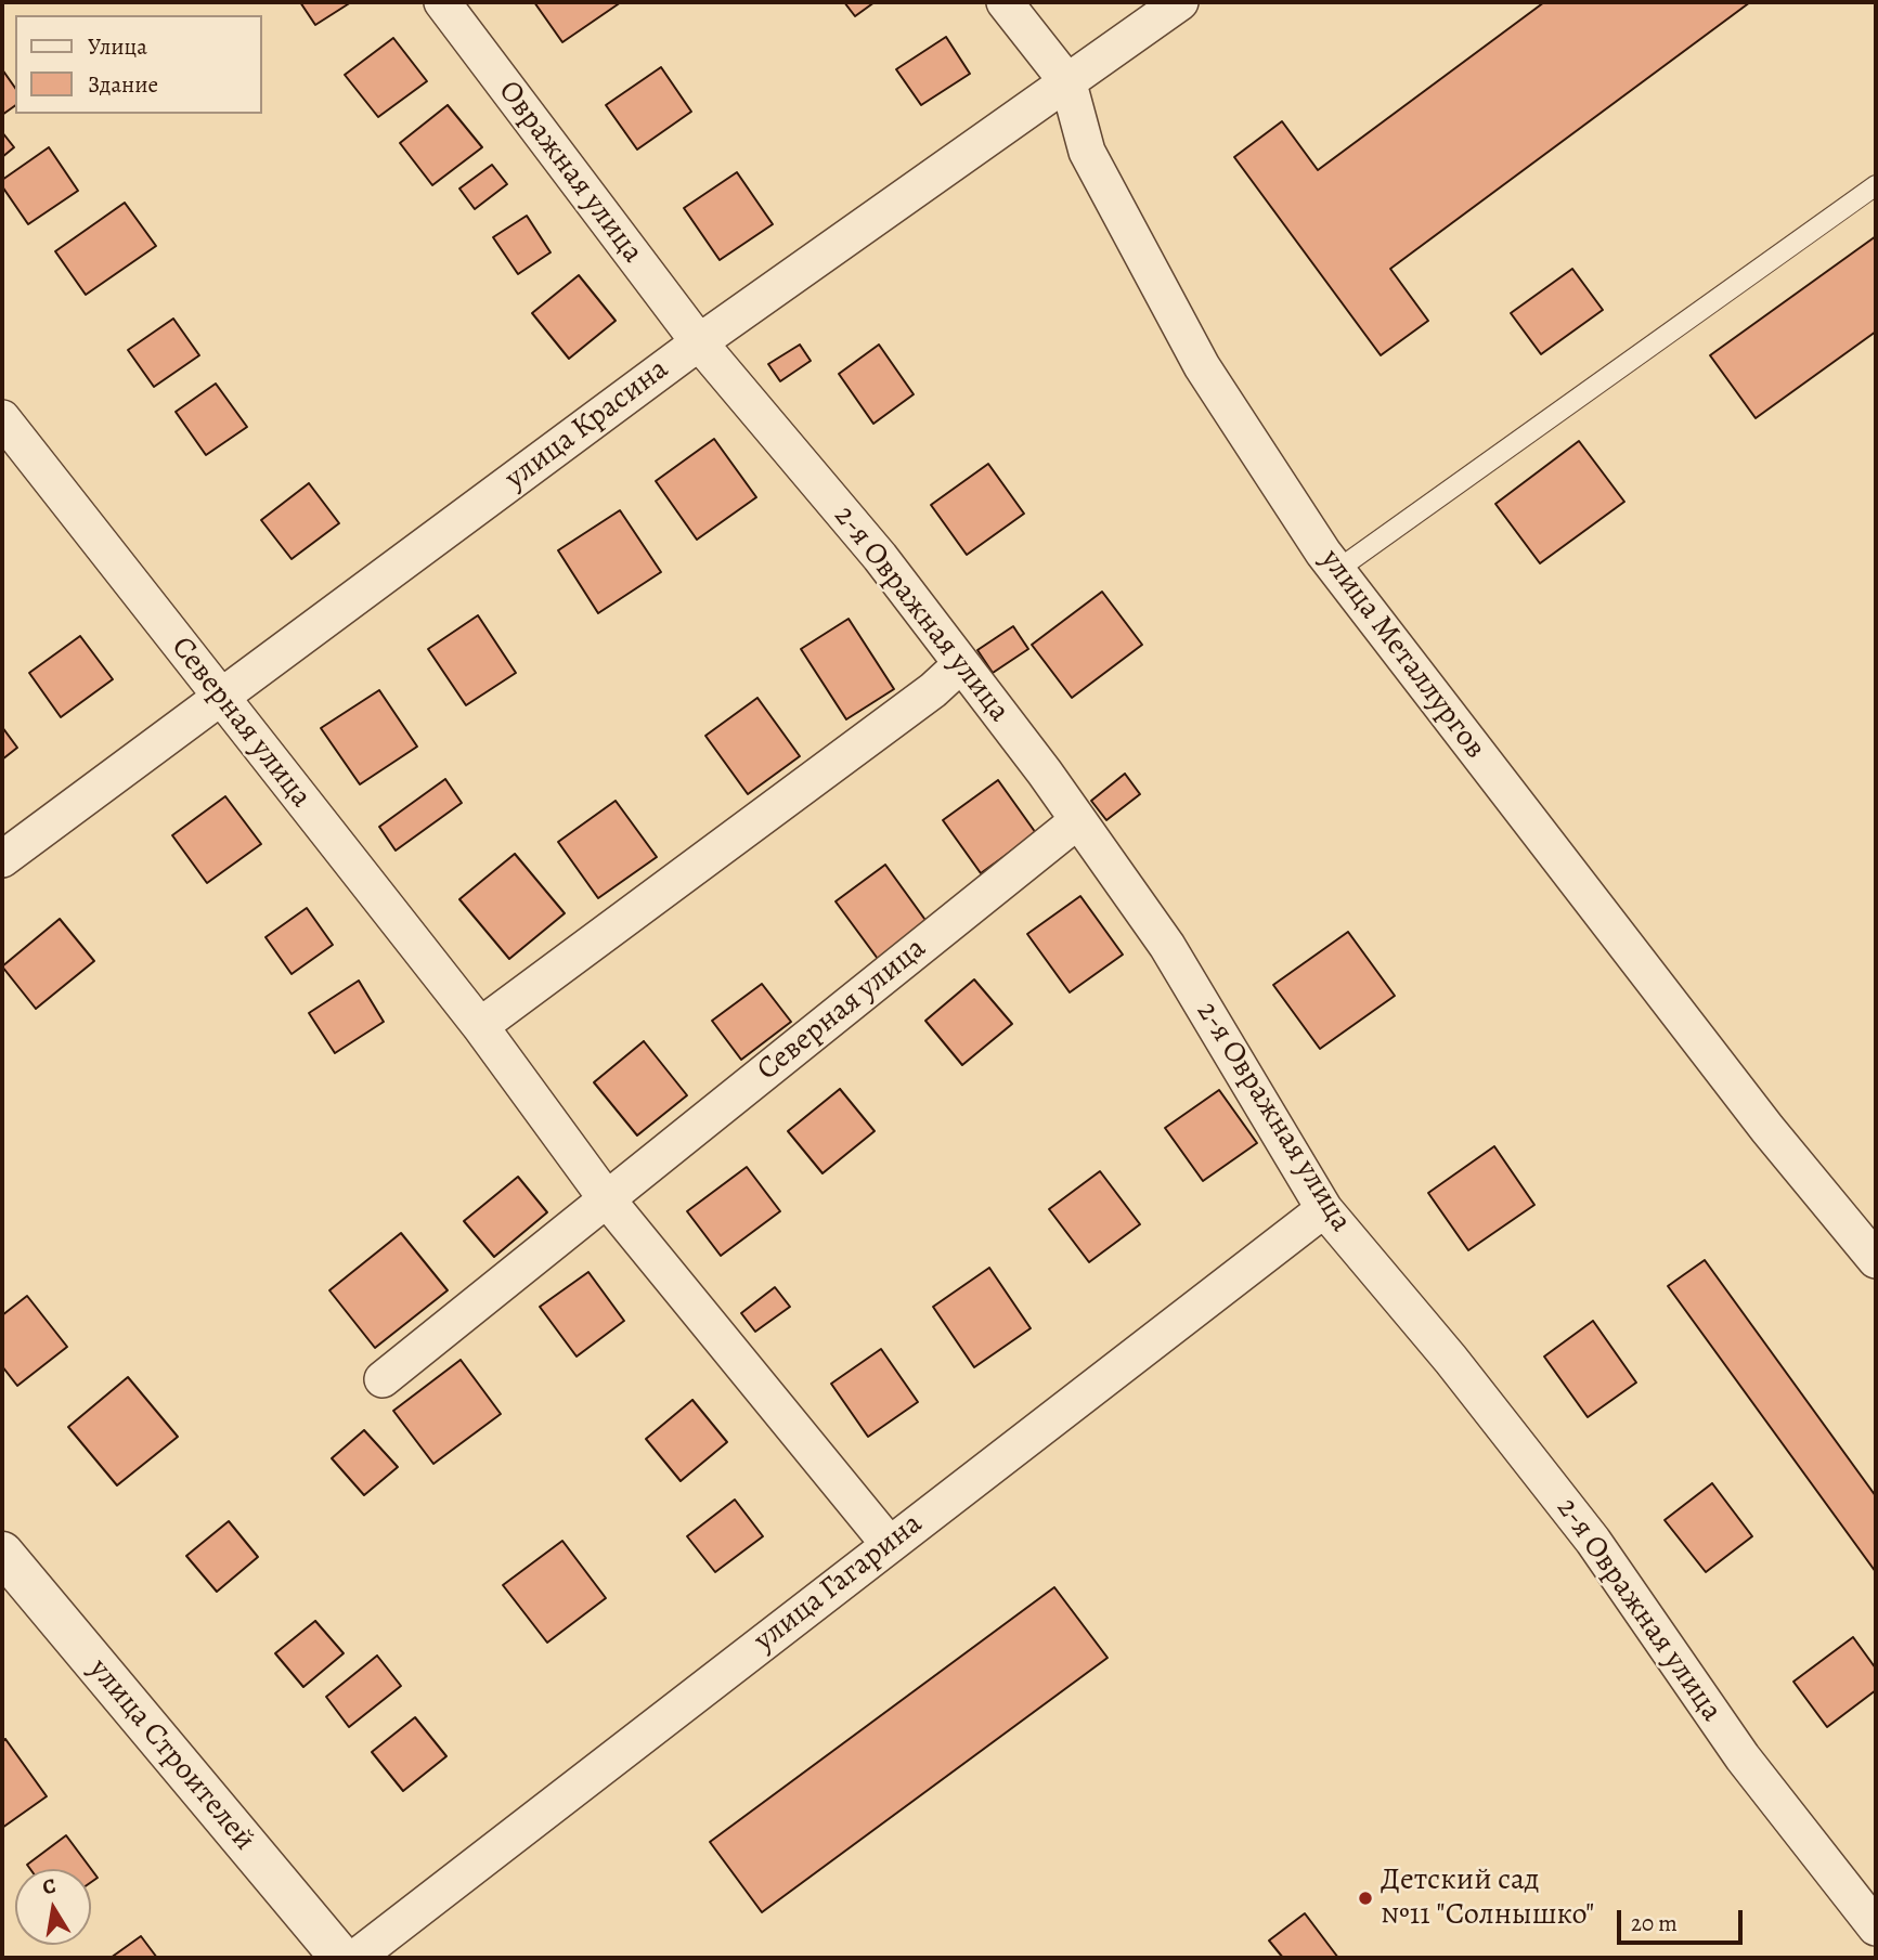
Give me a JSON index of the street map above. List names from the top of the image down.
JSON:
{
  "streets": {
    "street": [
      "Овражная улица",
      "улица Красина",
      "2-я Овражная улица",
      "улица Металлургов",
      "Северная улица",
      "улица Гагарина",
      "улица Строителей"
    ]
  },
  "crossings": [
    ["Овражная улица", "улица Красина"],
    ["Овражная улица", "2-я Овражная улица"],
    ["улица Красина", "2-я Овражная улица"],
    ["улица Красина", "улица Металлургов"],
    ["улица Красина", "Северная улица"],
    ["2-я Овражная улица", "Северная улица"],
    ["2-я Овражная улица", "улица Гагарина"],
    ["Северная улица", "улица Гагарина"]
  ],
  "places": ["Детский сад №11 \"Солнышко\""],
  "legend": ["Улица", "Здание"],
  "scale_bar": "20 m",
  "north": "top"
}
